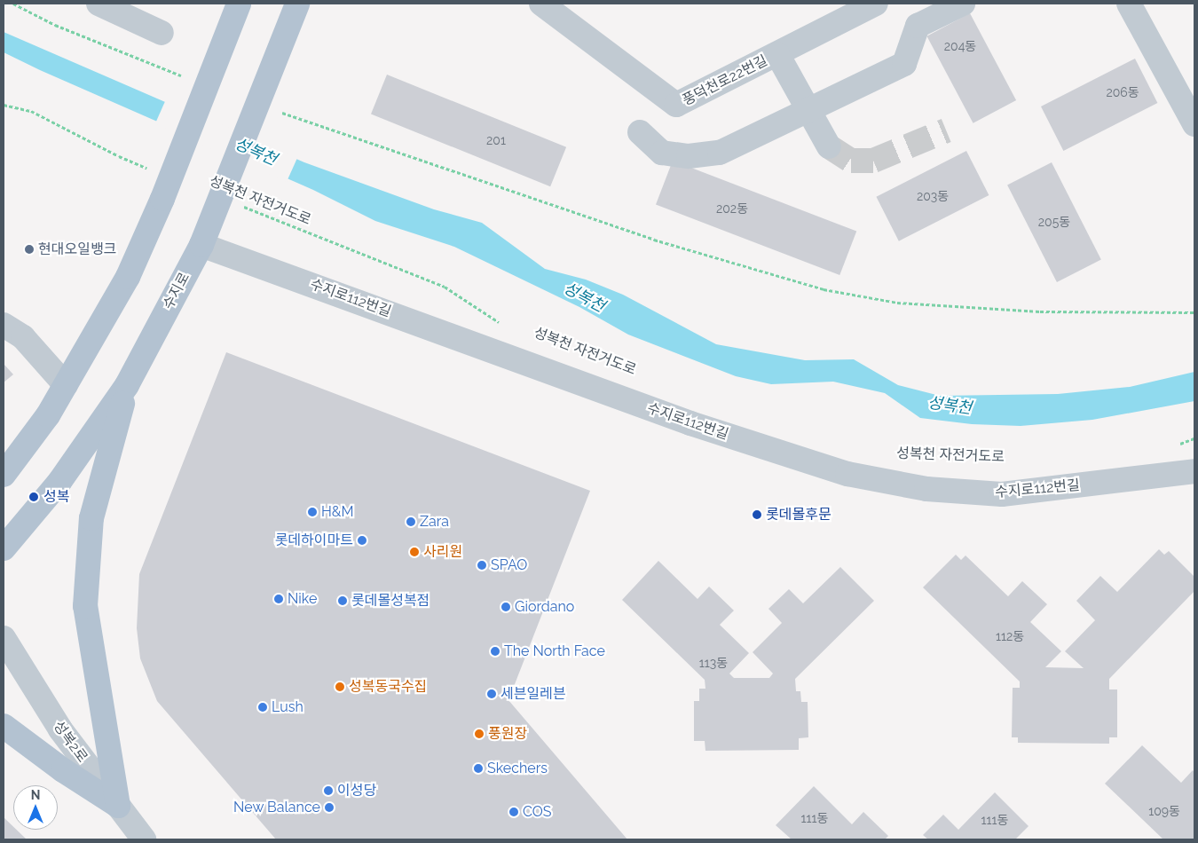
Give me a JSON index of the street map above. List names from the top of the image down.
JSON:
{
  "streets": {
    "main road": ["수지로"],
    "street": ["풍덕천로22번길", "수지로112번길", "성복2로"],
    "path": ["성복천 자전거도로"]
  },
  "crossings": [
    ["수지로", "수지로112번길"]
  ],
  "water": ["성복천"],
  "places": [
    "현대오일뱅크",
    "성복",
    "H&M",
    "롯데몰후문",
    "Zara",
    "롯데하이마트",
    "사리원",
    "SPAO",
    "Nike",
    "롯데몰성복점",
    "Giordano",
    "The North Face",
    "성복동국수집",
    "세븐일레븐",
    "Lush",
    "풍원장",
    "Skechers",
    "이성당",
    "New Balance",
    "COS"
  ],
  "house_numbers": [
    "204동",
    "206동",
    "201",
    "203동",
    "202동",
    "205동",
    "112동",
    "113동",
    "109동",
    "111동",
    "111동"
  ],
  "north": "top"
}
